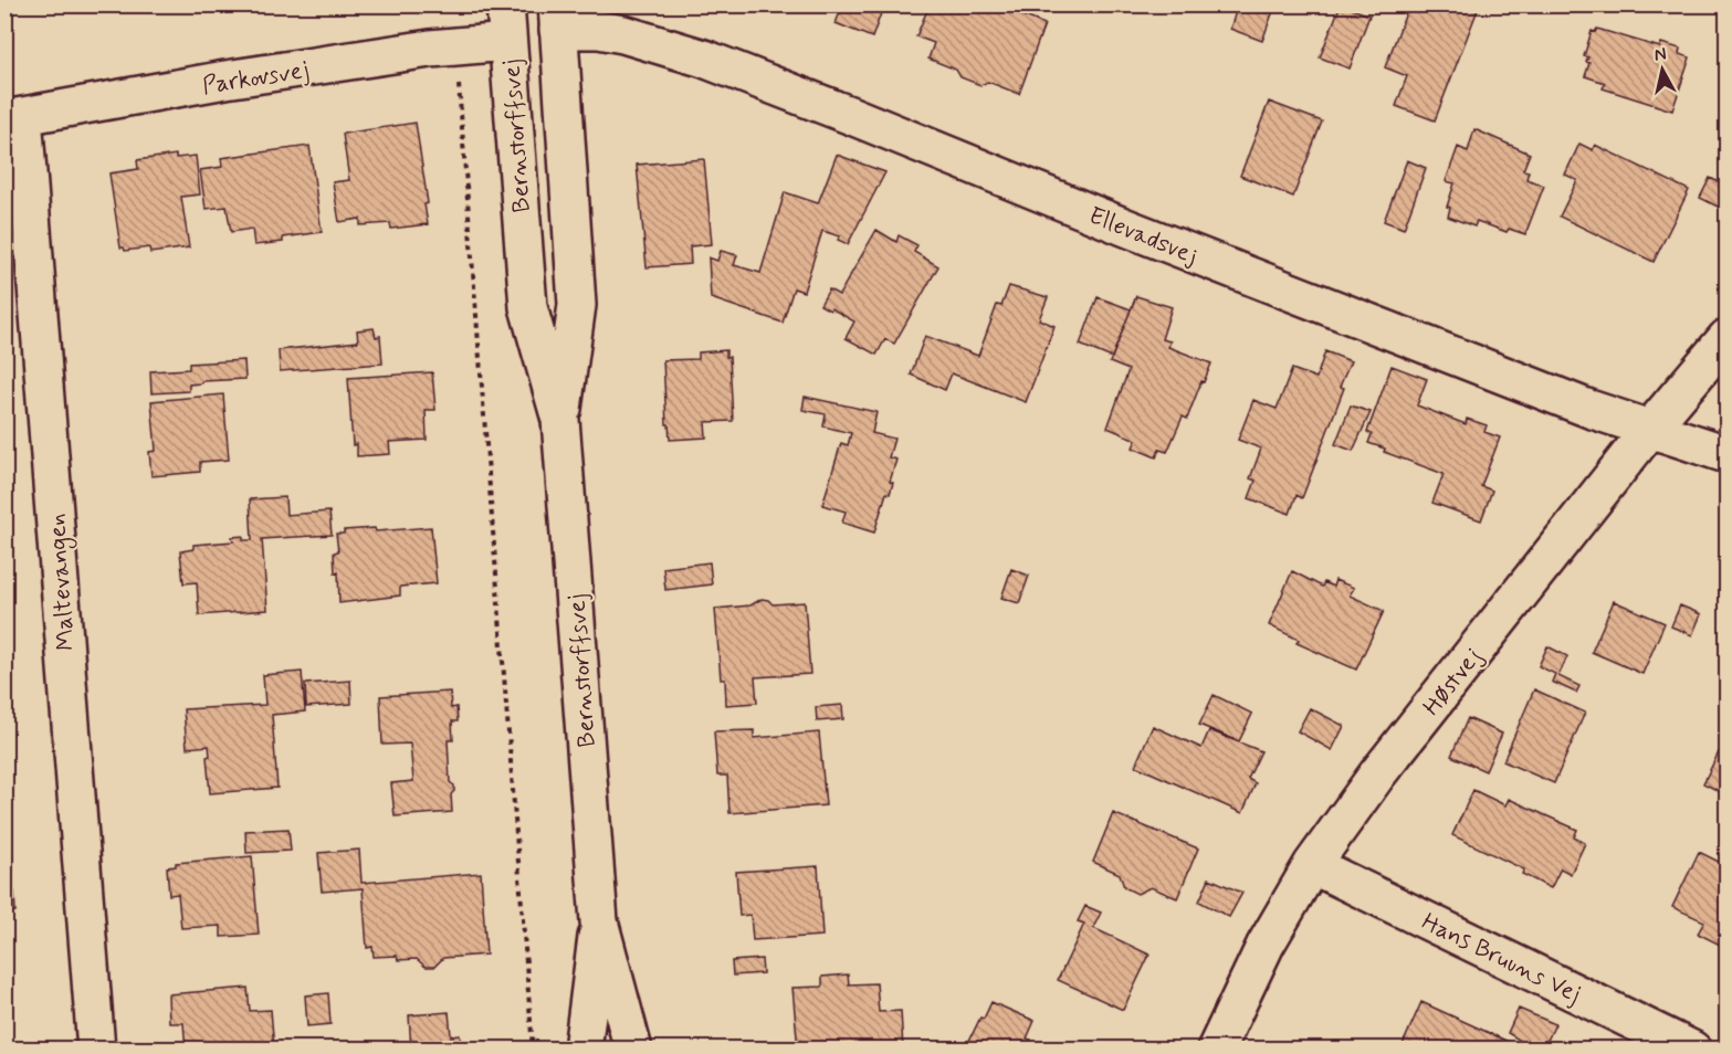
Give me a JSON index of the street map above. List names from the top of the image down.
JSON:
{
  "streets": {
    "street": [
      "Parkovsvej",
      "Bernstorffsvej",
      "Ellevadsvej",
      "Maltevangen",
      "Høstvej",
      "Hans Bruuns Vej"
    ]
  },
  "crossings": [
    ["Parkovsvej", "Bernstorffsvej"],
    ["Parkovsvej", "Maltevangen"],
    ["Bernstorffsvej", "Ellevadsvej"],
    ["Ellevadsvej", "Høstvej"],
    ["Høstvej", "Hans Bruuns Vej"]
  ],
  "north": "top"
}
